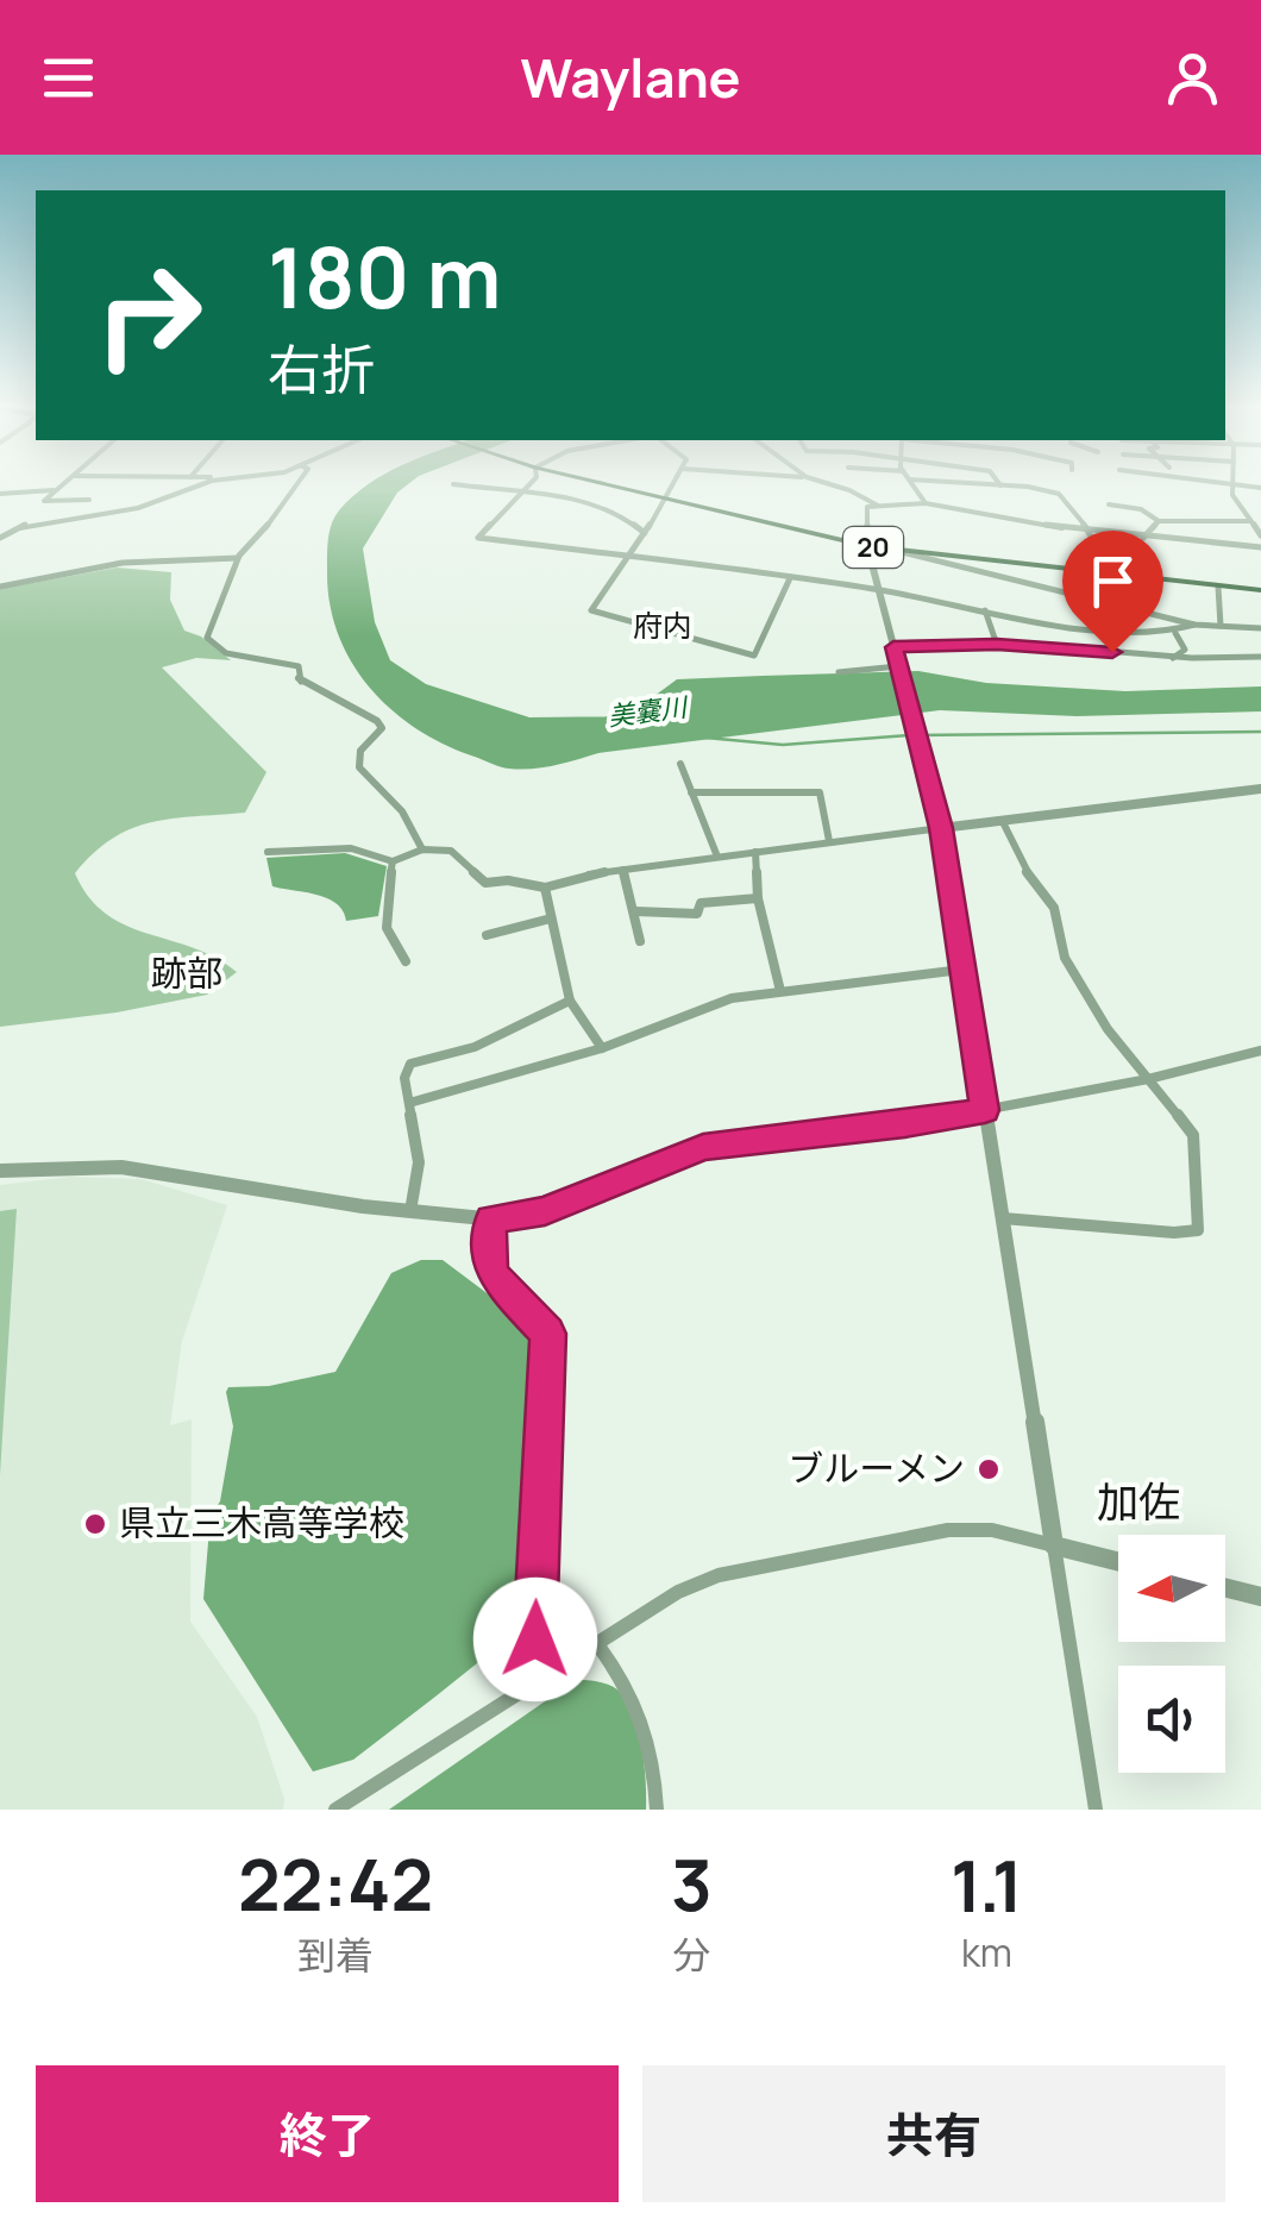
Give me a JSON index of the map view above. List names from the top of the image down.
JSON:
{
  "streets": {
    "main road": ["20"]
  },
  "districts": ["府内", "跡部", "加佐"],
  "water": ["美嚢川"],
  "places": ["ブルーメン", "県立三木高等学校"],
  "north": "left",
  "page": {
    "header": "Waylane",
    "turn": ["180 m", "右折"],
    "eta": [
      "22:42",
      "到着",
      "3",
      "分",
      "1.1",
      "km"
    ],
    "buttons": ["終了", "共有"]
  }
}
